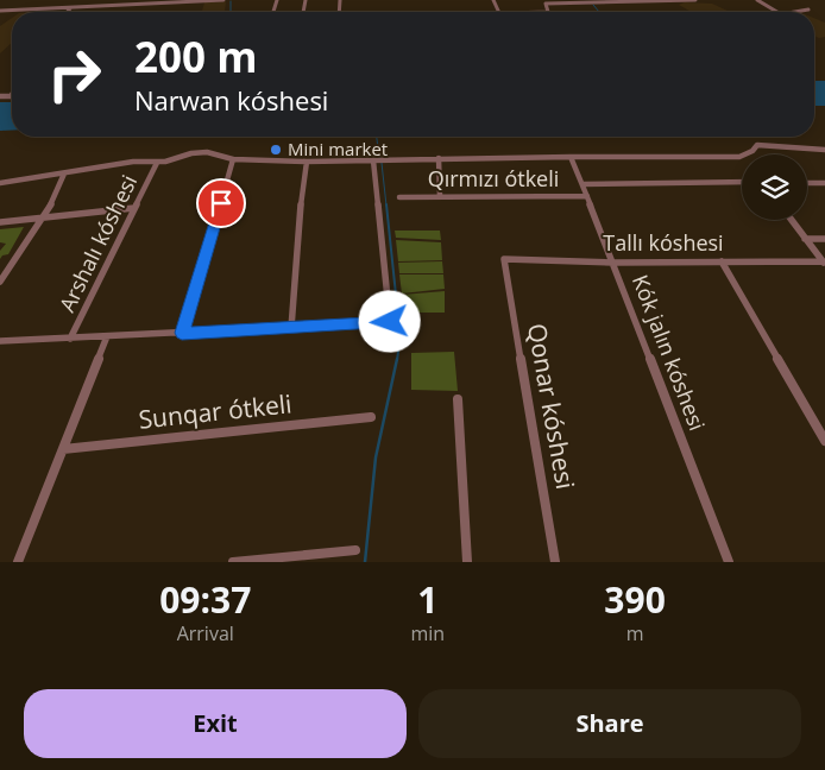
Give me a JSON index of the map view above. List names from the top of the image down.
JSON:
{
  "streets": {
    "street": [
      "Qırmızı ótkeli",
      "Arshalı kóshesi",
      "Tallı kóshesi",
      "Kók jalın kóshesi",
      "Qonar kóshesi",
      "Sunqar ótkeli"
    ]
  },
  "crossings": [
    ["Qırmızı ótkeli", "Kók jalın kóshesi"],
    ["Tallı kóshesi", "Kók jalın kóshesi"],
    ["Tallı kóshesi", "Qonar kóshesi"]
  ],
  "places": ["Mini market"],
  "page": {
    "turn": ["200 m", "Narwan kóshesi"],
    "eta": [
      "09:37",
      "Arrival",
      "1",
      "min",
      "390",
      "m"
    ],
    "buttons": ["Exit", "Share"]
  }
}
